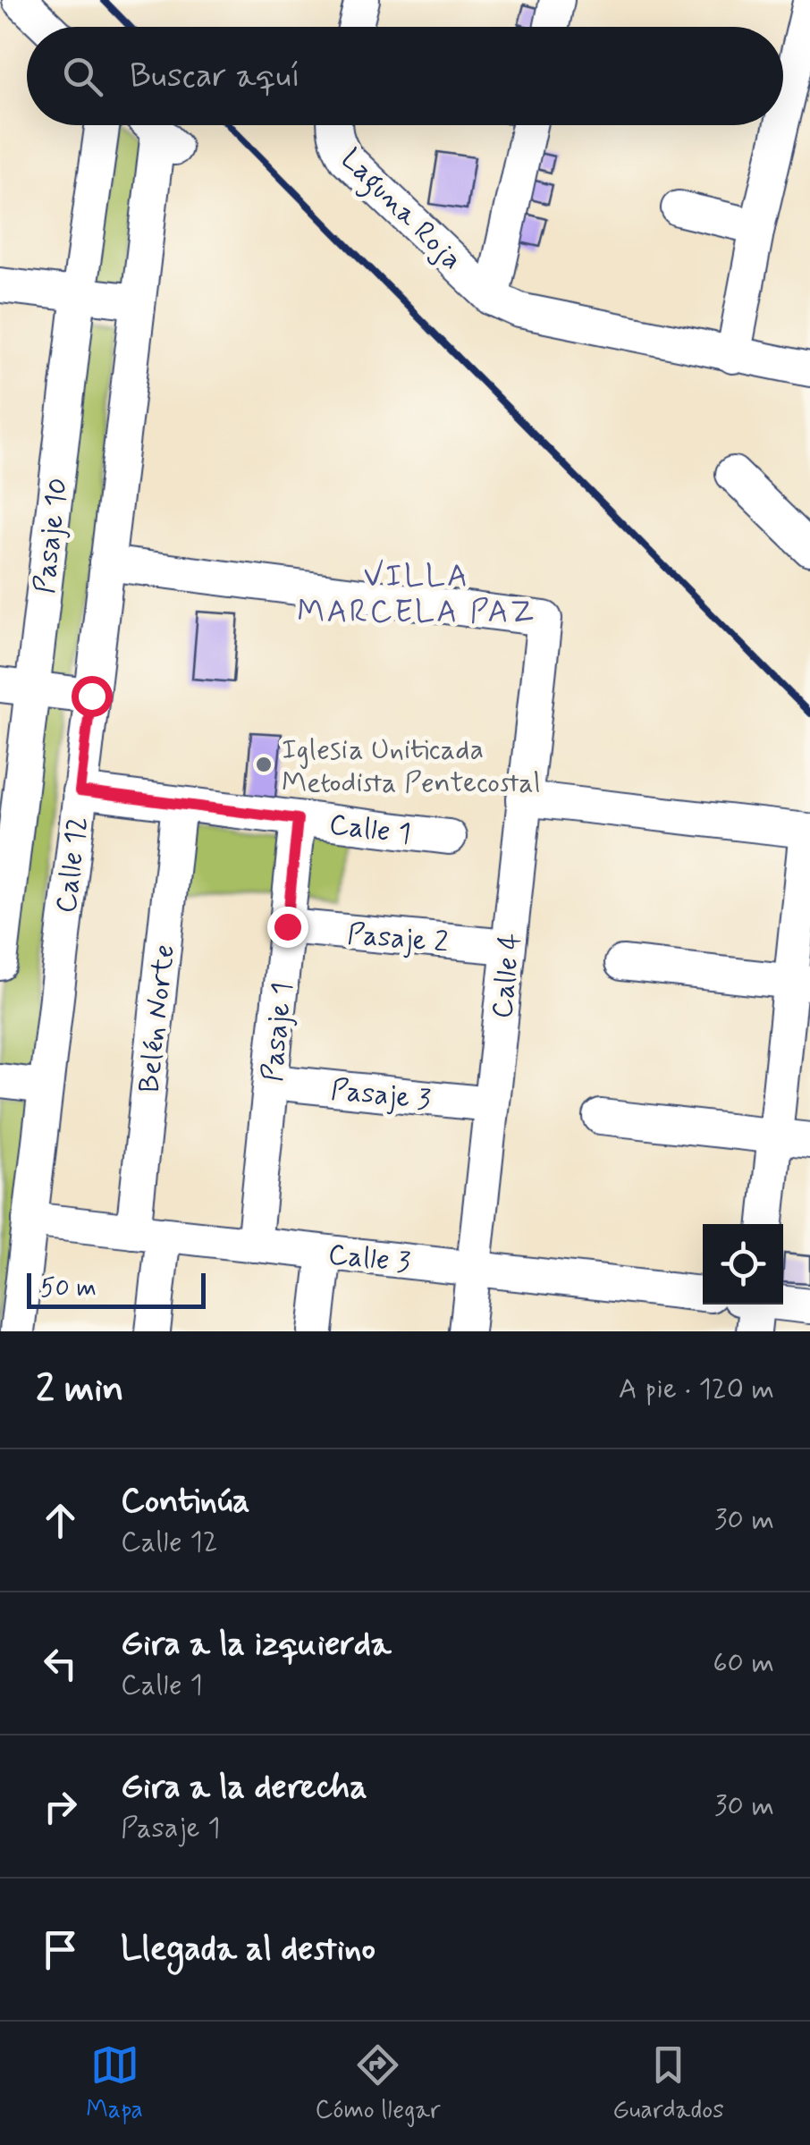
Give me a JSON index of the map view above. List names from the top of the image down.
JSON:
{
  "streets": {
    "street": [
      "Laguna Roja",
      "Pasaje 10",
      "Calle 1",
      "Calle 12",
      "Pasaje 2",
      "Calle 4",
      "Belén Norte",
      "Pasaje 1",
      "Pasaje 3",
      "Calle 3"
    ]
  },
  "crossings": [
    ["Calle 1", "Calle 12"],
    ["Calle 1", "Belén Norte"],
    ["Calle 1", "Pasaje 1"],
    ["Calle 12", "Calle 4"],
    ["Calle 12", "Calle 3"],
    ["Pasaje 2", "Calle 4"],
    ["Pasaje 2", "Pasaje 1"],
    ["Calle 4", "Pasaje 3"],
    ["Calle 4", "Calle 3"],
    ["Belén Norte", "Calle 3"],
    ["Pasaje 1", "Pasaje 3"],
    ["Pasaje 1", "Calle 3"]
  ],
  "districts": ["VILLA MARCELA PAZ"],
  "places": ["Iglesia Uniticada Metodista Pentecostal"],
  "scale_bar": "50 m",
  "page": {
    "search": "Buscar aquí",
    "scale": "50 m",
    "heading": ["2 min", "A pie · 120 m"],
    "list": [
      ["Continúa", "Calle 12", "30 m"],
      ["Gira a la izquierda", "Calle 1", "60 m"],
      ["Gira a la derecha", "Pasaje 1", "30 m"],
      "Llegada al destino"
    ],
    "nav": ["Mapa", "Cómo llegar", "Guardados"]
  }
}
